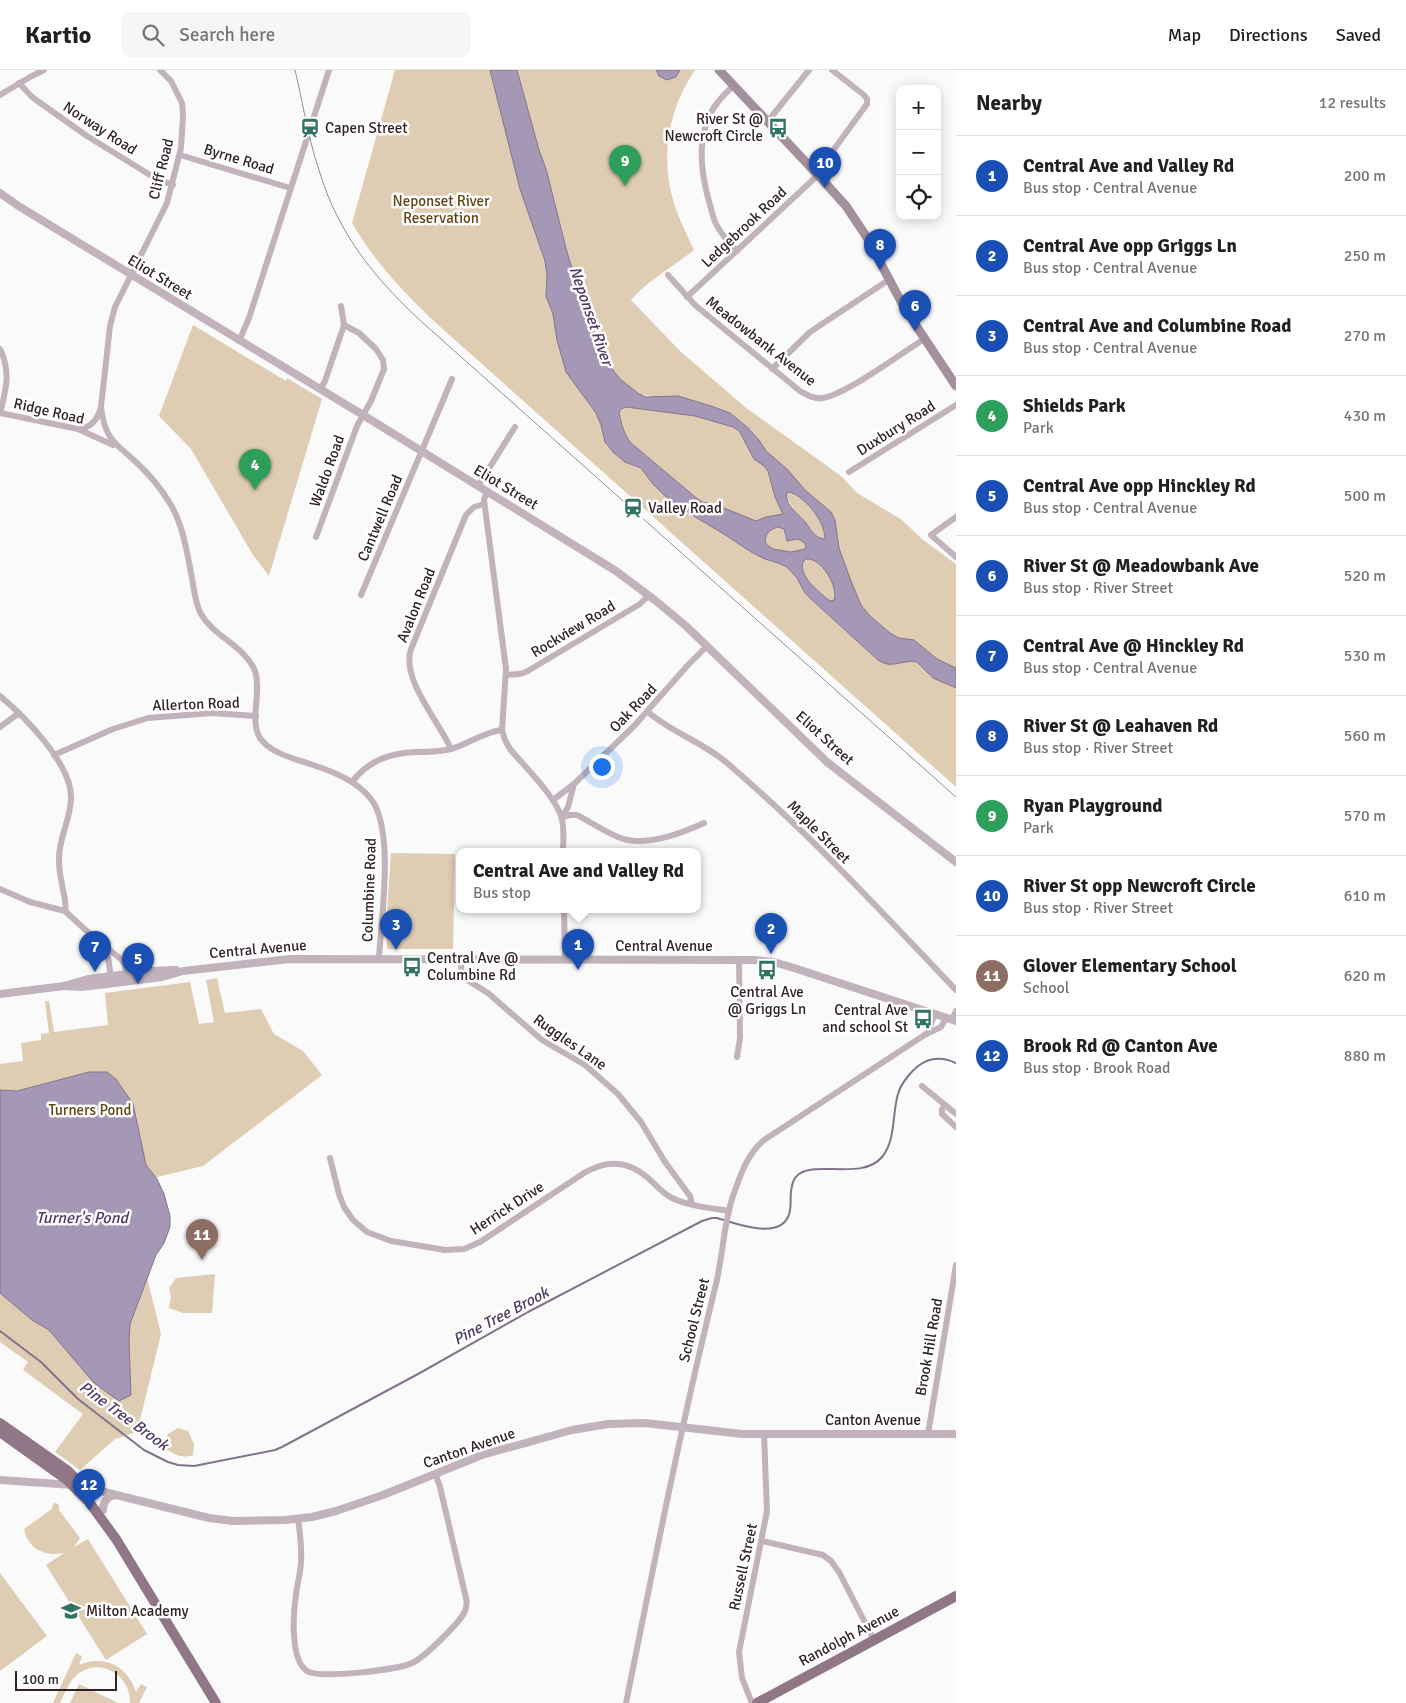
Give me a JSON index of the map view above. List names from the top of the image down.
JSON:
{
  "streets": {
    "main road": ["Randolph Avenue"],
    "street": [
      "Norway Road",
      "Byrne Road",
      "Cliff Road",
      "Ledgebrook Road",
      "Eliot Street",
      "Meadowbank Avenue",
      "Ridge Road",
      "Duxbury Road",
      "Waldo Road",
      "Cantwell Road",
      "Avalon Road",
      "Rockview Road",
      "Allerton Road",
      "Oak Road",
      "Maple Street",
      "Columbine Road",
      "Central Avenue",
      "Ruggles Lane",
      "Herrick Drive",
      "School Street",
      "Brook Hill Road",
      "Canton Avenue",
      "Russell Street"
    ]
  },
  "crossings": [
    ["Norway Road", "Cliff Road"],
    ["Byrne Road", "Cliff Road"],
    ["Cliff Road", "Eliot Street"],
    ["Cliff Road", "Columbine Road"],
    ["Ledgebrook Road", "Meadowbank Avenue"],
    ["Eliot Street", "Waldo Road"],
    ["Eliot Street", "Cantwell Road"],
    ["Eliot Street", "Rockview Road"],
    ["Eliot Street", "Oak Road"],
    ["Eliot Street", "Columbine Road"],
    ["Ridge Road", "Columbine Road"],
    ["Allerton Road", "Columbine Road"],
    ["Oak Road", "Maple Street"],
    ["Columbine Road", "Central Avenue"],
    ["Central Avenue", "Ruggles Lane"],
    ["Central Avenue", "School Street"],
    ["Ruggles Lane", "Herrick Drive"],
    ["Herrick Drive", "School Street"],
    ["School Street", "Canton Avenue"],
    ["Brook Hill Road", "Canton Avenue"],
    ["Canton Avenue", "Russell Street"]
  ],
  "water": ["Neponset River", "Turner's Pond", "Pine Tree Brook"],
  "parks": ["Neponset River Reservation", "Turners Pond"],
  "places": {
    "station": ["Capen Street", "Valley Road"],
    "bus stop": [
      "River St @ Newcroft Circle",
      "Central Ave @ Columbine Rd",
      "Central Ave @ Griggs Ln",
      "Central Ave and school St"
    ],
    "school or university": ["Milton Academy"]
  },
  "scale_bar": "100 m",
  "page": {
    "header": "Kartio",
    "search": "Search here",
    "nav": ["Map", "Directions", "Saved"],
    "heading": ["Nearby", "12 results"],
    "map_buttons": ["+", "−"],
    "list": [
      {
        "mark": "1",
        "name": "Central Ave and Valley Rd",
        "note": "Bus stop · Central Avenue",
        "value": "200 m"
      },
      {
        "mark": "2",
        "name": "Central Ave opp Griggs Ln",
        "note": "Bus stop · Central Avenue",
        "value": "250 m"
      },
      {
        "mark": "3",
        "name": "Central Ave and Columbine Road",
        "note": "Bus stop · Central Avenue",
        "value": "270 m"
      },
      {
        "mark": "4",
        "name": "Shields Park",
        "note": "Park",
        "value": "430 m"
      },
      {
        "mark": "5",
        "name": "Central Ave opp Hinckley Rd",
        "note": "Bus stop · Central Avenue",
        "value": "500 m"
      },
      {
        "mark": "6",
        "name": "River St @ Meadowbank Ave",
        "note": "Bus stop · River Street",
        "value": "520 m"
      },
      {
        "mark": "7",
        "name": "Central Ave @ Hinckley Rd",
        "note": "Bus stop · Central Avenue",
        "value": "530 m"
      },
      {
        "mark": "8",
        "name": "River St @ Leahaven Rd",
        "note": "Bus stop · River Street",
        "value": "560 m"
      },
      {
        "mark": "9",
        "name": "Ryan Playground",
        "note": "Park",
        "value": "570 m"
      },
      {
        "mark": "10",
        "name": "River St opp Newcroft Circle",
        "note": "Bus stop · River Street",
        "value": "610 m"
      },
      {
        "mark": "11",
        "name": "Glover Elementary School",
        "note": "School",
        "value": "620 m"
      },
      {
        "mark": "12",
        "name": "Brook Rd @ Canton Ave",
        "note": "Bus stop · Brook Road",
        "value": "880 m"
      }
    ],
    "pins": [
      "9",
      "10",
      "8",
      "6",
      "4",
      "3",
      "2",
      "1",
      "7",
      "5",
      "11",
      "12"
    ],
    "popup": ["Central Ave and Valley Rd", "Bus stop"],
    "scale": "100 m"
  }
}
